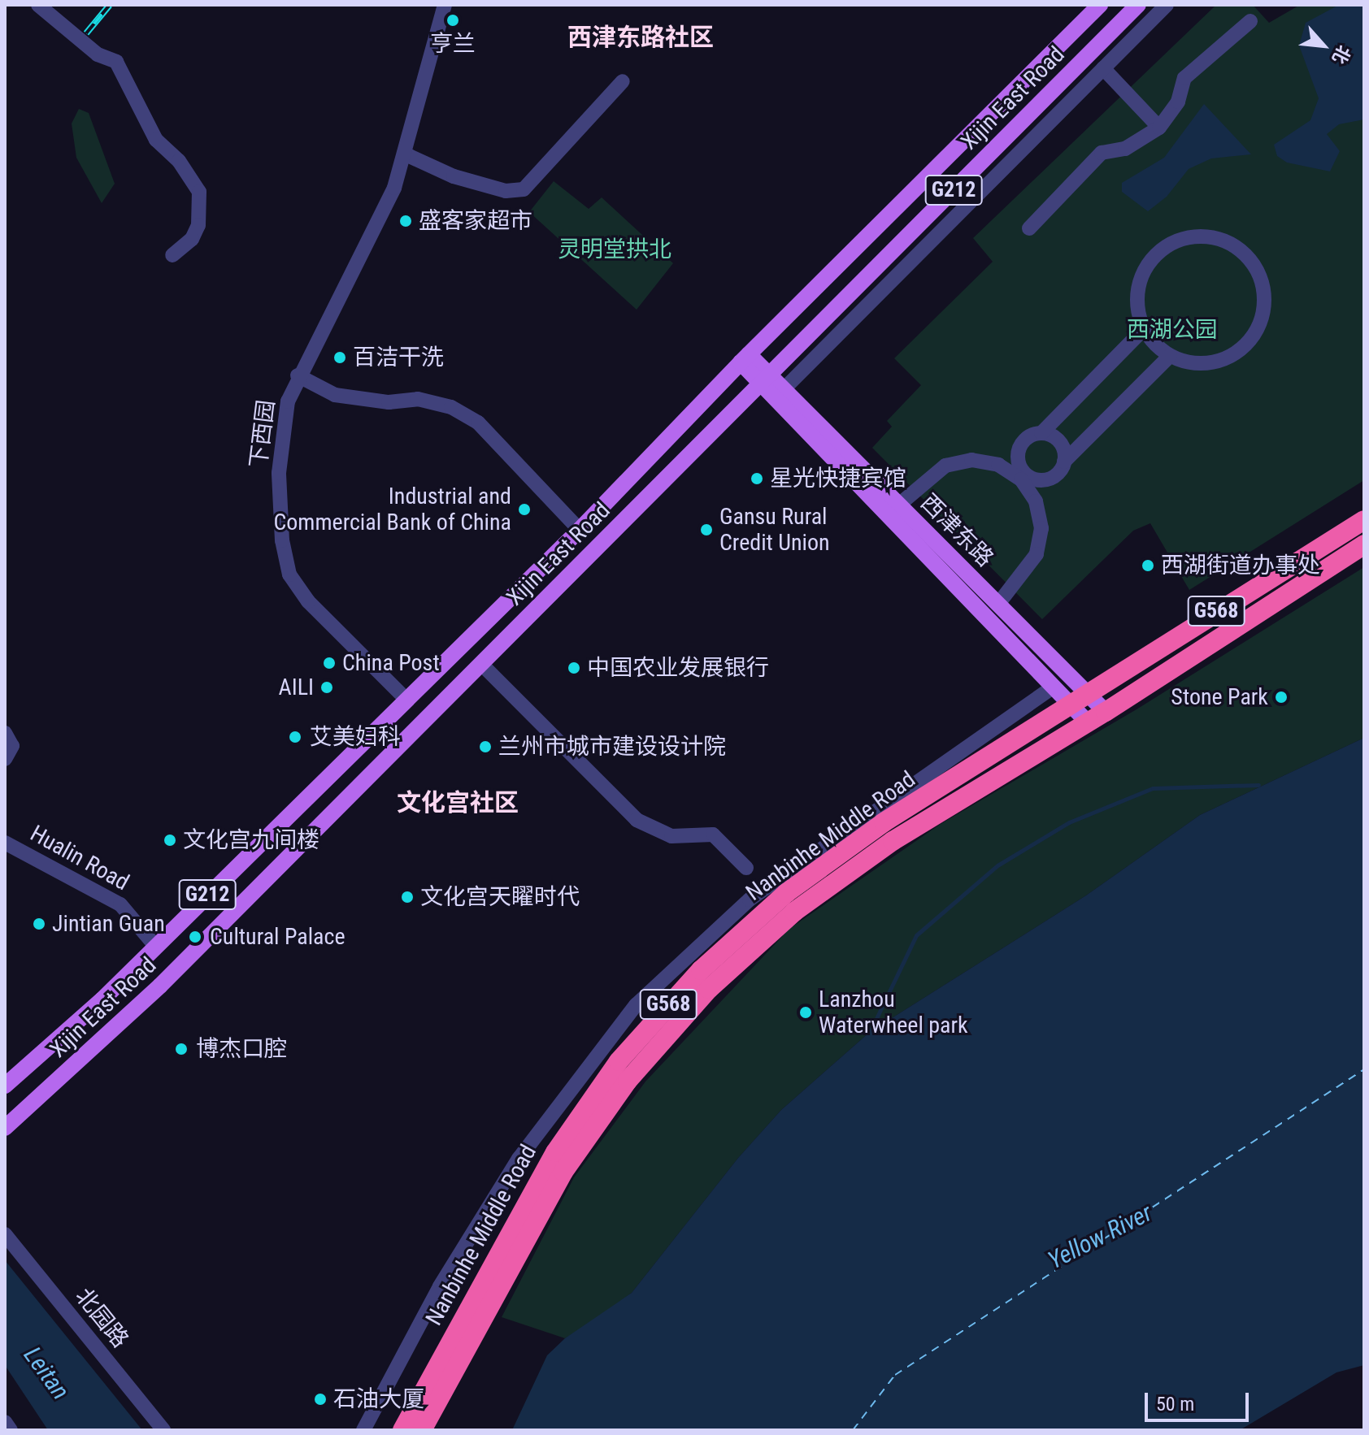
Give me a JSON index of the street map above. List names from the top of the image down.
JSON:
{
  "streets": {
    "highway": ["G568", "Nanbinhe Middle Road"],
    "main road": ["Xijin East Road", "G212", "西津东路"],
    "street": ["下西园", "Hualin Road", "北园路"]
  },
  "crossings": [
    ["Xijin East Road", "下西园"],
    ["Xijin East Road", "西津东路"],
    ["Xijin East Road", "Hualin Road"],
    ["西津东路", "Nanbinhe Middle Road"]
  ],
  "districts": ["西津东路社区", "文化宫社区"],
  "water": ["Yellow River", "Leitan"],
  "parks": ["灵明堂拱北", "西湖公园"],
  "places": [
    "亨兰",
    "盛客家超市",
    "百洁干洗",
    "星光快捷宾馆",
    "Industrial and Commercial Bank of China",
    "Gansu Rural Credit Union",
    "西湖街道办事处",
    "China Post",
    "中国农业发展银行",
    "AILI",
    "Stone Park",
    "艾美妇科",
    "兰州市城市建设设计院",
    "文化宫九间楼",
    "文化宫天矅时代",
    "Jintian Guan",
    "Cultural Palace",
    "Lanzhou Waterwheel park",
    "博杰口腔",
    "石油大厦"
  ],
  "scale_bar": "50 m",
  "north": "bottom right"
}
